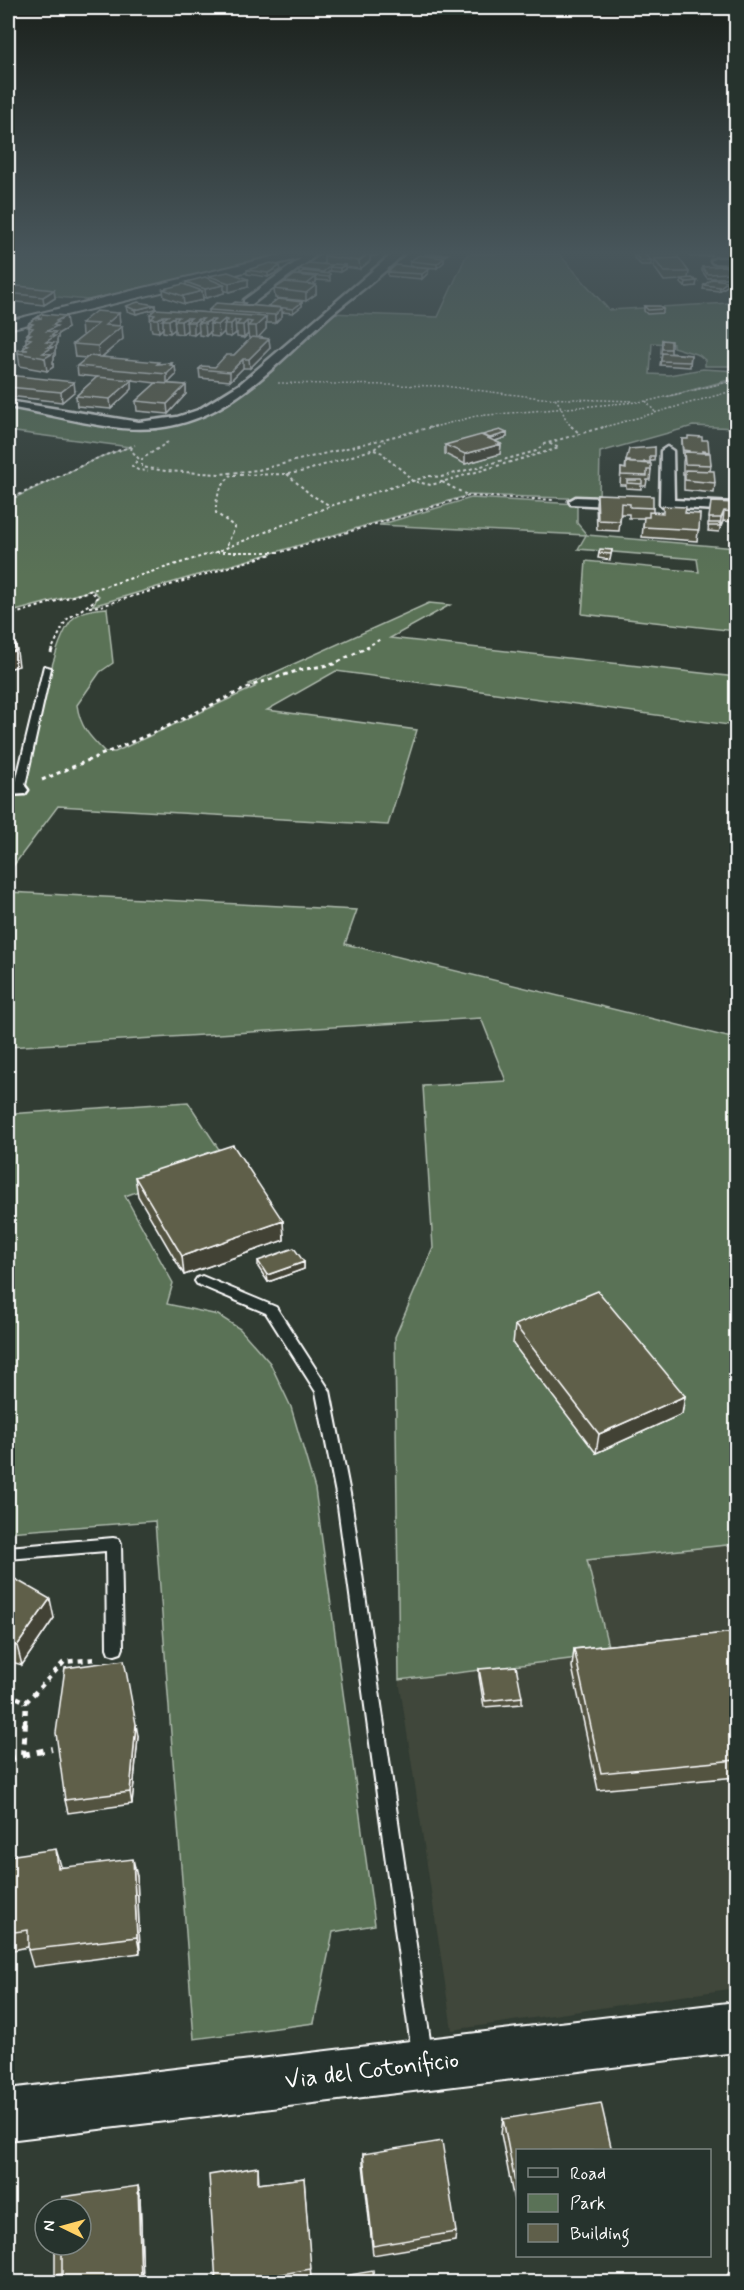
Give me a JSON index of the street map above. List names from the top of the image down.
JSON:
{
  "streets": {
    "street": ["Via del Cotonificio"]
  },
  "legend": ["Road", "Park", "Building"],
  "north": "left"
}
